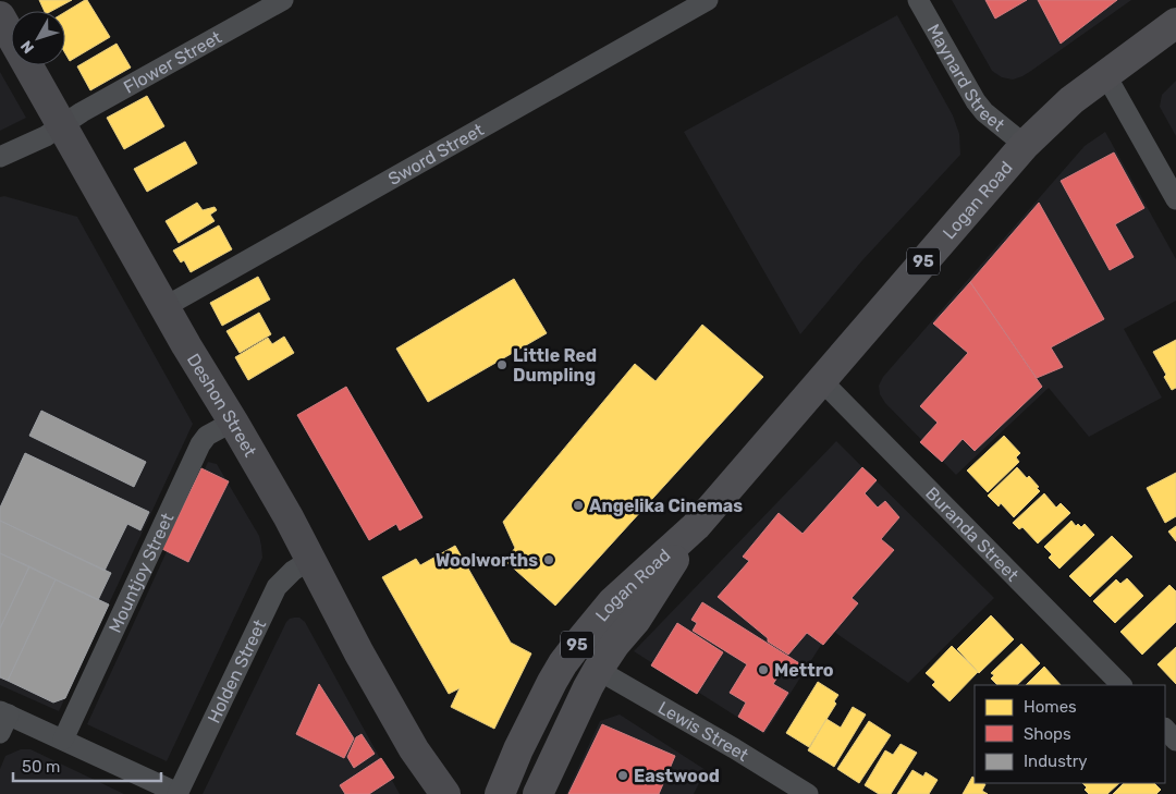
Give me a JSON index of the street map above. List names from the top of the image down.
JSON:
{
  "streets": {
    "main road": ["Logan Road", "95"],
    "street": [
      "Flower Street",
      "Maynard Street",
      "Sword Street",
      "Deshon Street",
      "Buranda Street",
      "Mountjoy Street",
      "Holden Street",
      "Lewis Street"
    ]
  },
  "crossings": [
    ["Flower Street", "Deshon Street"],
    ["Maynard Street", "Logan Road"],
    ["Sword Street", "Deshon Street"],
    ["Logan Road", "Buranda Street"],
    ["Logan Road", "Lewis Street"],
    ["Deshon Street", "Mountjoy Street"],
    ["Deshon Street", "Holden Street"]
  ],
  "places": [
    "Little Red Dumpling",
    "Angelika Cinemas",
    "Woolworths",
    "Mettro",
    "Eastwood"
  ],
  "legend": ["Homes", "Shops", "Industry"],
  "scale_bar": "50 m",
  "north": "bottom left"
}
